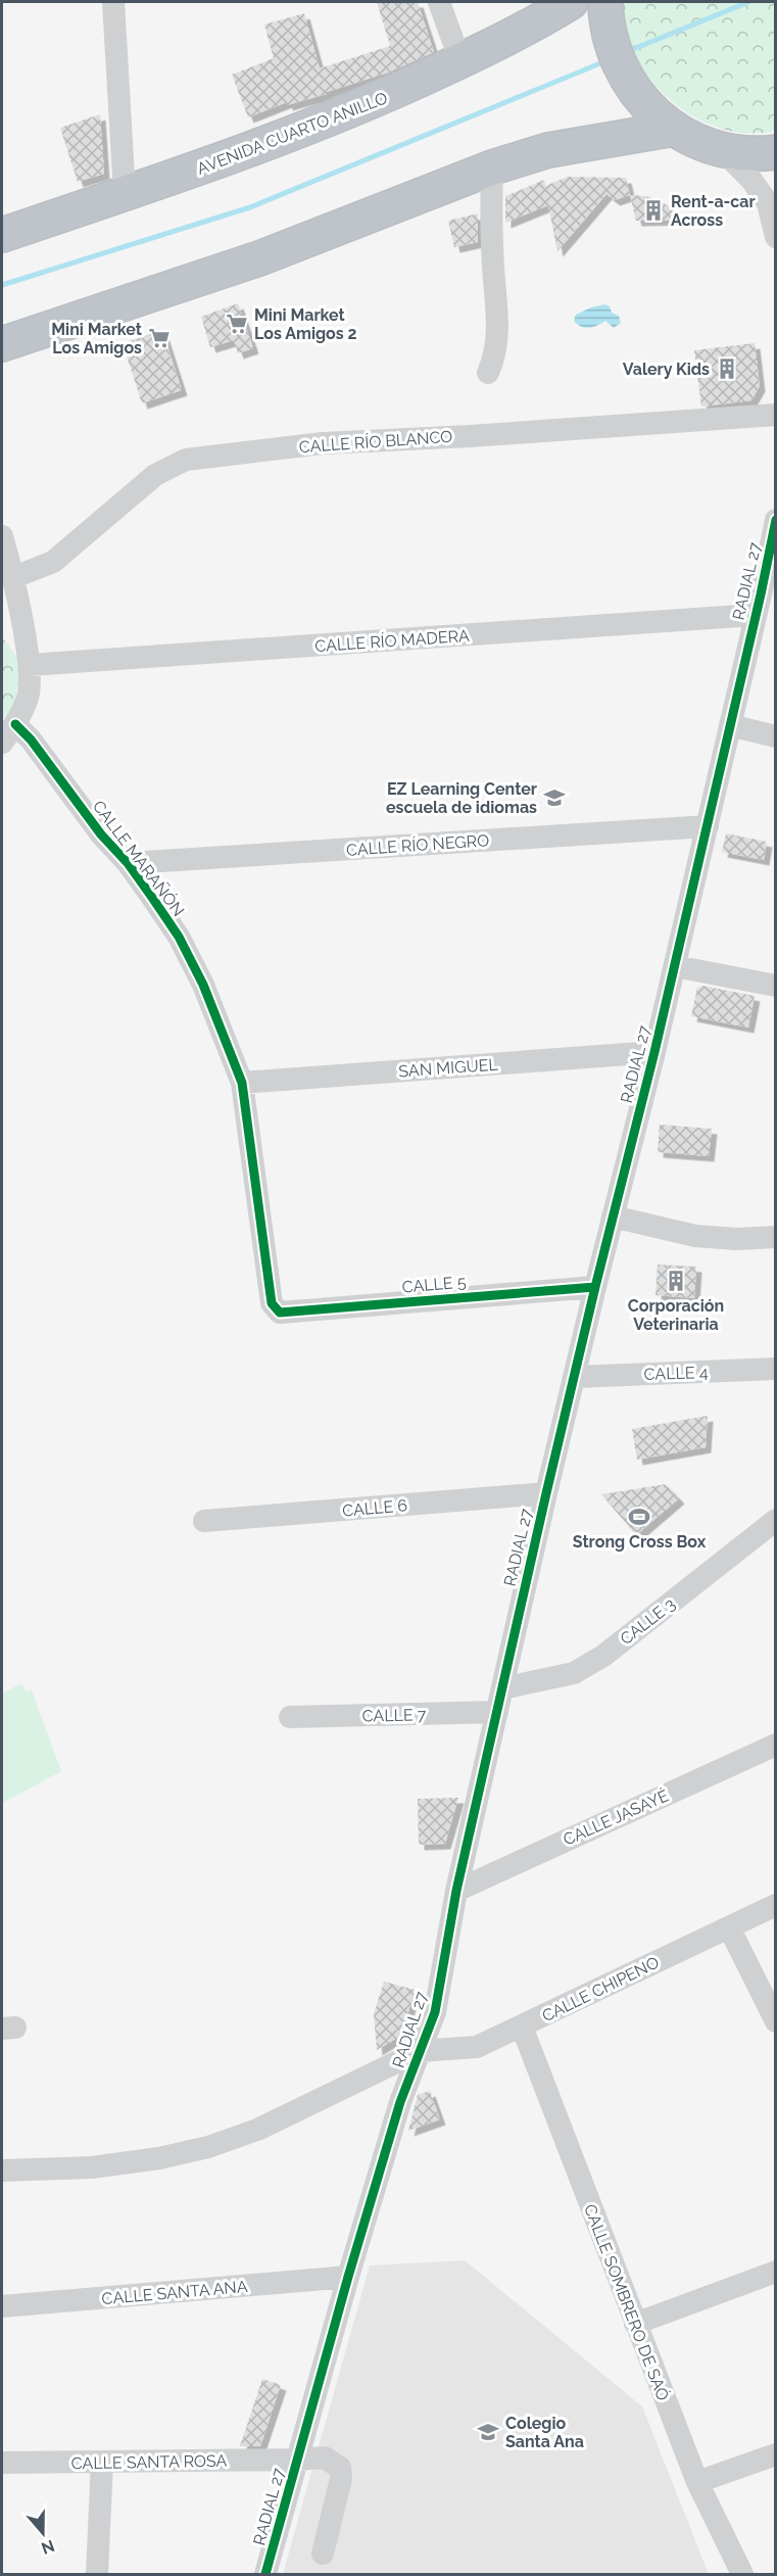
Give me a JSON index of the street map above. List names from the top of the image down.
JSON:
{
  "streets": {
    "highway": ["AVENIDA CUARTO ANILLO"],
    "street": [
      "CALLE RÍO BLANCO",
      "RADIAL 27",
      "CALLE RÍO MADERA",
      "CALLE RÍO NEGRO",
      "CALLE MARAÑÓN",
      "SAN MIGUEL",
      "CALLE 5",
      "CALLE 4",
      "CALLE 6",
      "CALLE 3",
      "CALLE 7",
      "CALLE JASAYÉ",
      "CALLE CHIPENO",
      "CALLE SANTA ANA",
      "CALLE SOMBRERO DE SAÓ",
      "CALLE SANTA ROSA"
    ]
  },
  "crossings": [
    ["CALLE RÍO BLANCO", "CALLE MARAÑÓN"],
    ["RADIAL 27", "CALLE RÍO MADERA"],
    ["RADIAL 27", "CALLE RÍO NEGRO"],
    ["RADIAL 27", "SAN MIGUEL"],
    ["RADIAL 27", "CALLE 5"],
    ["RADIAL 27", "CALLE 4"],
    ["RADIAL 27", "CALLE 6"],
    ["RADIAL 27", "CALLE 3"],
    ["RADIAL 27", "CALLE 7"],
    ["RADIAL 27", "CALLE JASAYÉ"],
    ["RADIAL 27", "CALLE CHIPENO"],
    ["RADIAL 27", "CALLE SANTA ANA"],
    ["RADIAL 27", "CALLE SANTA ROSA"],
    ["CALLE RÍO MADERA", "CALLE MARAÑÓN"],
    ["CALLE RÍO NEGRO", "CALLE MARAÑÓN"],
    ["CALLE MARAÑÓN", "SAN MIGUEL"],
    ["CALLE MARAÑÓN", "CALLE 5"],
    ["CALLE CHIPENO", "CALLE SOMBRERO DE SAÓ"]
  ],
  "places": {
    "building": ["Rent-a-car Across", "Valery Kids", "Corporación Veterinaria"],
    "supermarket": ["Mini Market Los Amigos 2", "Mini Market Los Amigos"],
    "school or university": ["EZ Learning Center escuela de idiomas", "Colegio Santa Ana"],
    "sports": ["Strong Cross Box"]
  },
  "north": "bottom"
}
